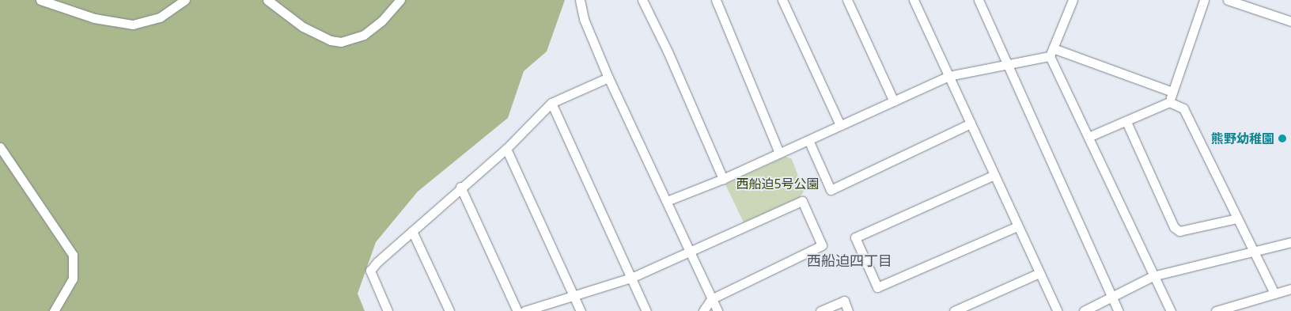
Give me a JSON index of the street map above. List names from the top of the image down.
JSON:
{
  "districts": ["西船迫四丁目"],
  "parks": ["西船迫5号公園"],
  "places": ["熊野幼稚園"]
}
